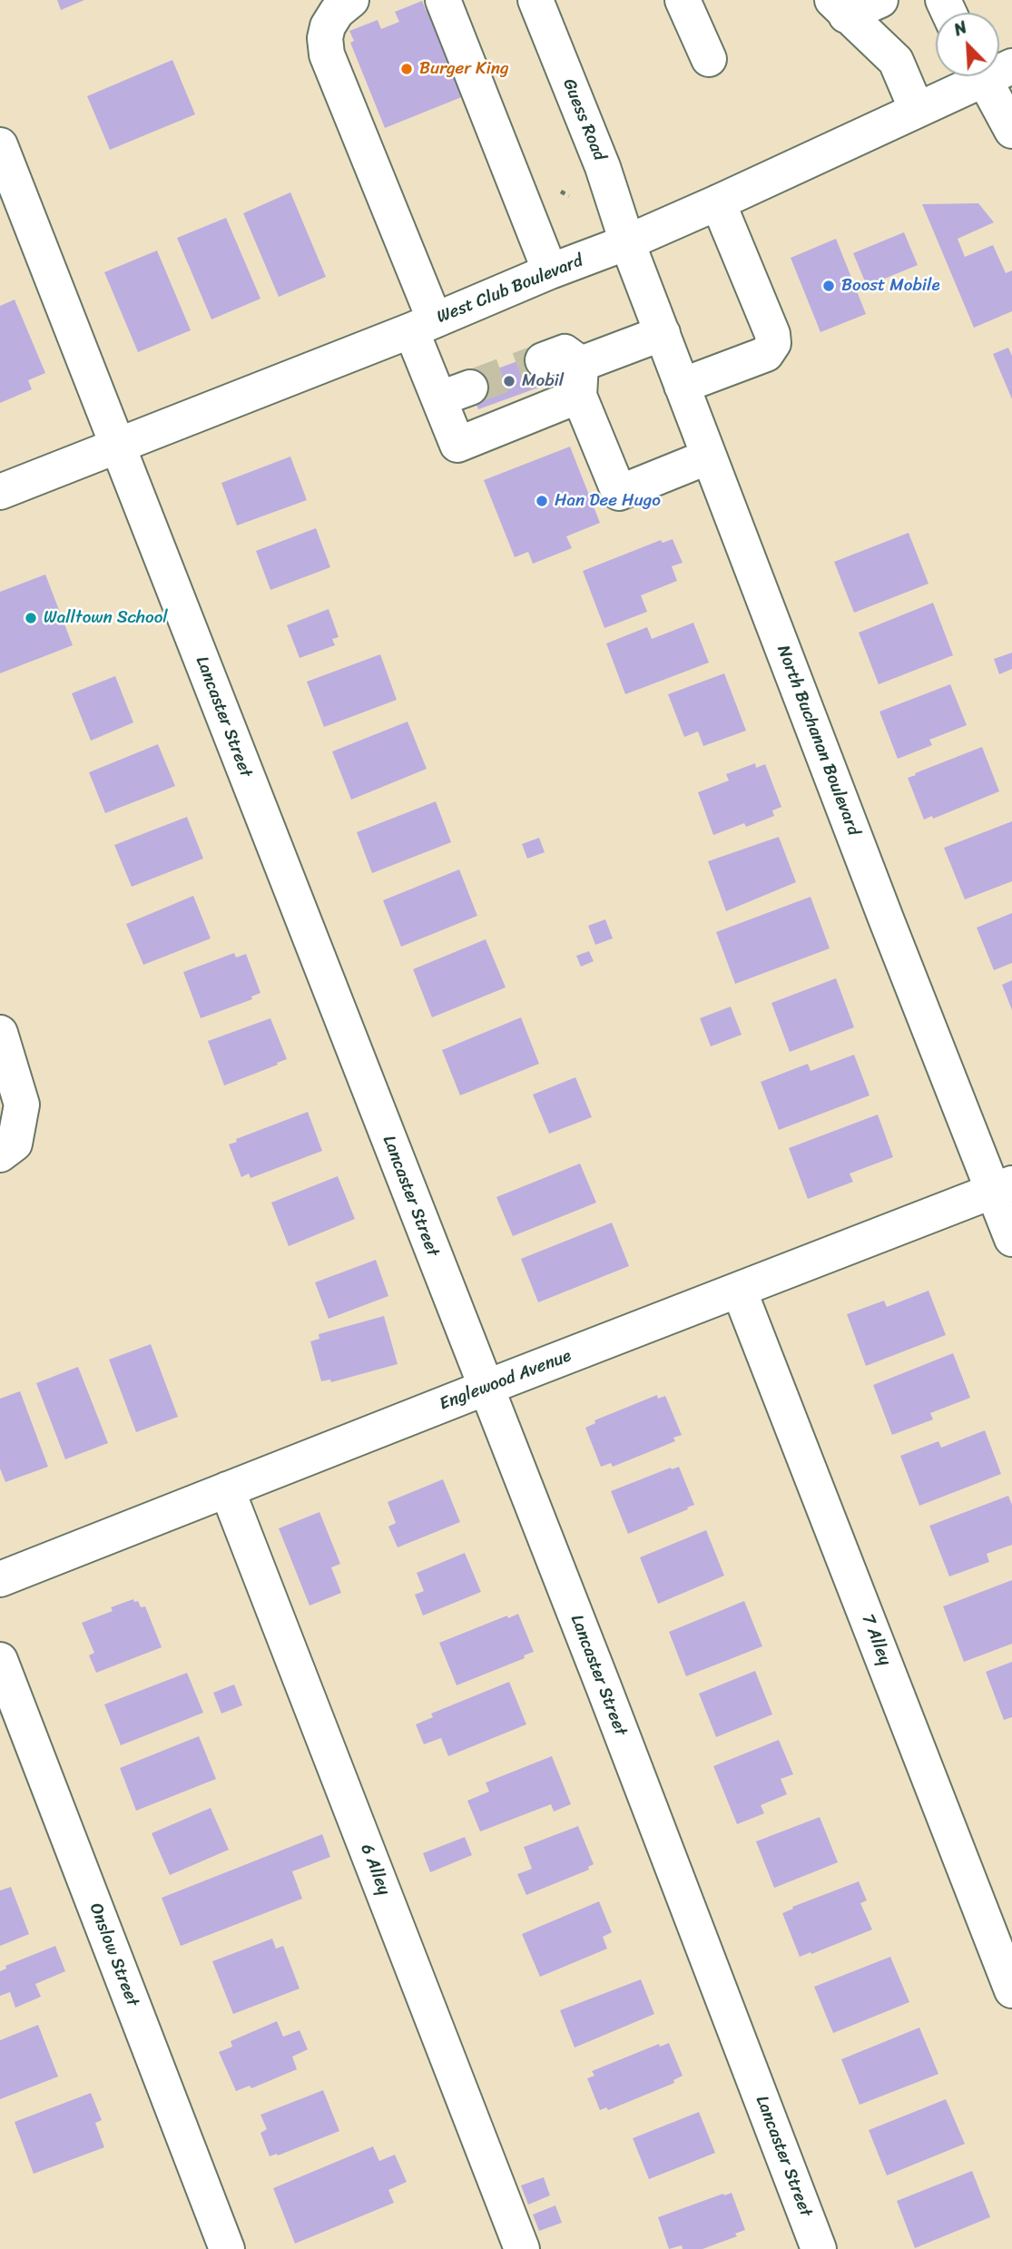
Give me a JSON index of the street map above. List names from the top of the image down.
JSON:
{
  "streets": {
    "street": [
      "Guess Road",
      "West Club Boulevard",
      "Lancaster Street",
      "North Buchanan Boulevard",
      "Englewood Avenue",
      "7 Alley",
      "6 Alley",
      "Onslow Street"
    ]
  },
  "crossings": [
    ["Guess Road", "West Club Boulevard"],
    ["Guess Road", "North Buchanan Boulevard"],
    ["West Club Boulevard", "Lancaster Street"],
    ["West Club Boulevard", "North Buchanan Boulevard"],
    ["Lancaster Street", "Englewood Avenue"],
    ["North Buchanan Boulevard", "Englewood Avenue"],
    ["Englewood Avenue", "7 Alley"],
    ["Englewood Avenue", "6 Alley"]
  ],
  "places": [
    "Burger King",
    "Boost Mobile",
    "Mobil",
    "Han Dee Hugo",
    "Walltown School"
  ],
  "north": "top left"
}
